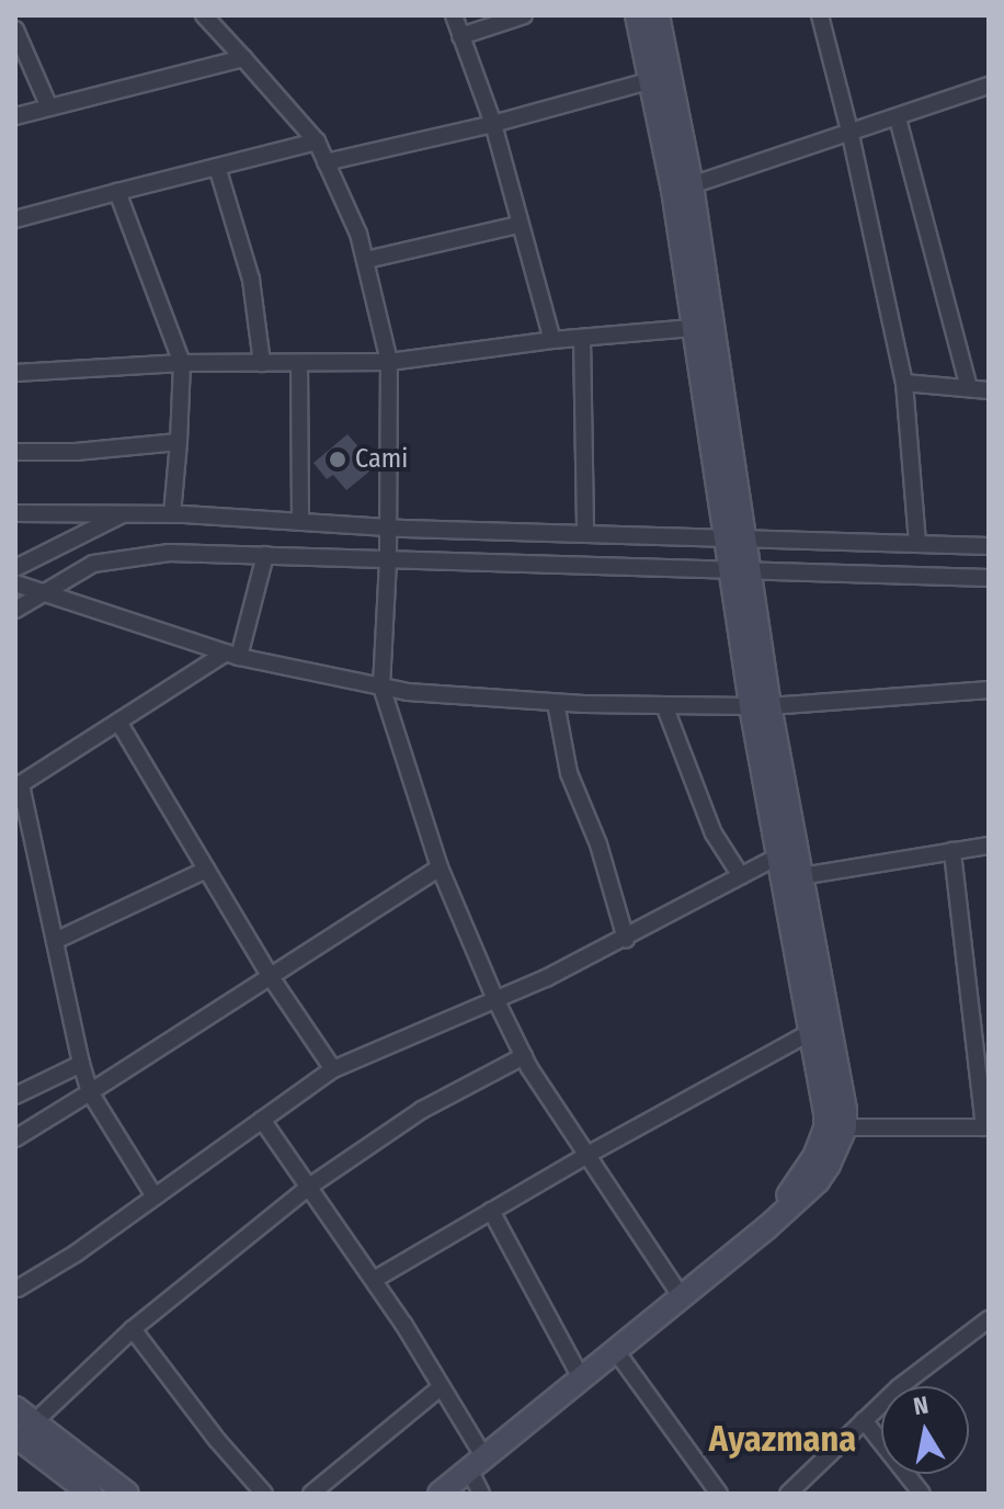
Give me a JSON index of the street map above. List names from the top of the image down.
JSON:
{
  "districts": ["Ayazmana"],
  "places": ["Cami"],
  "north": "top"
}
